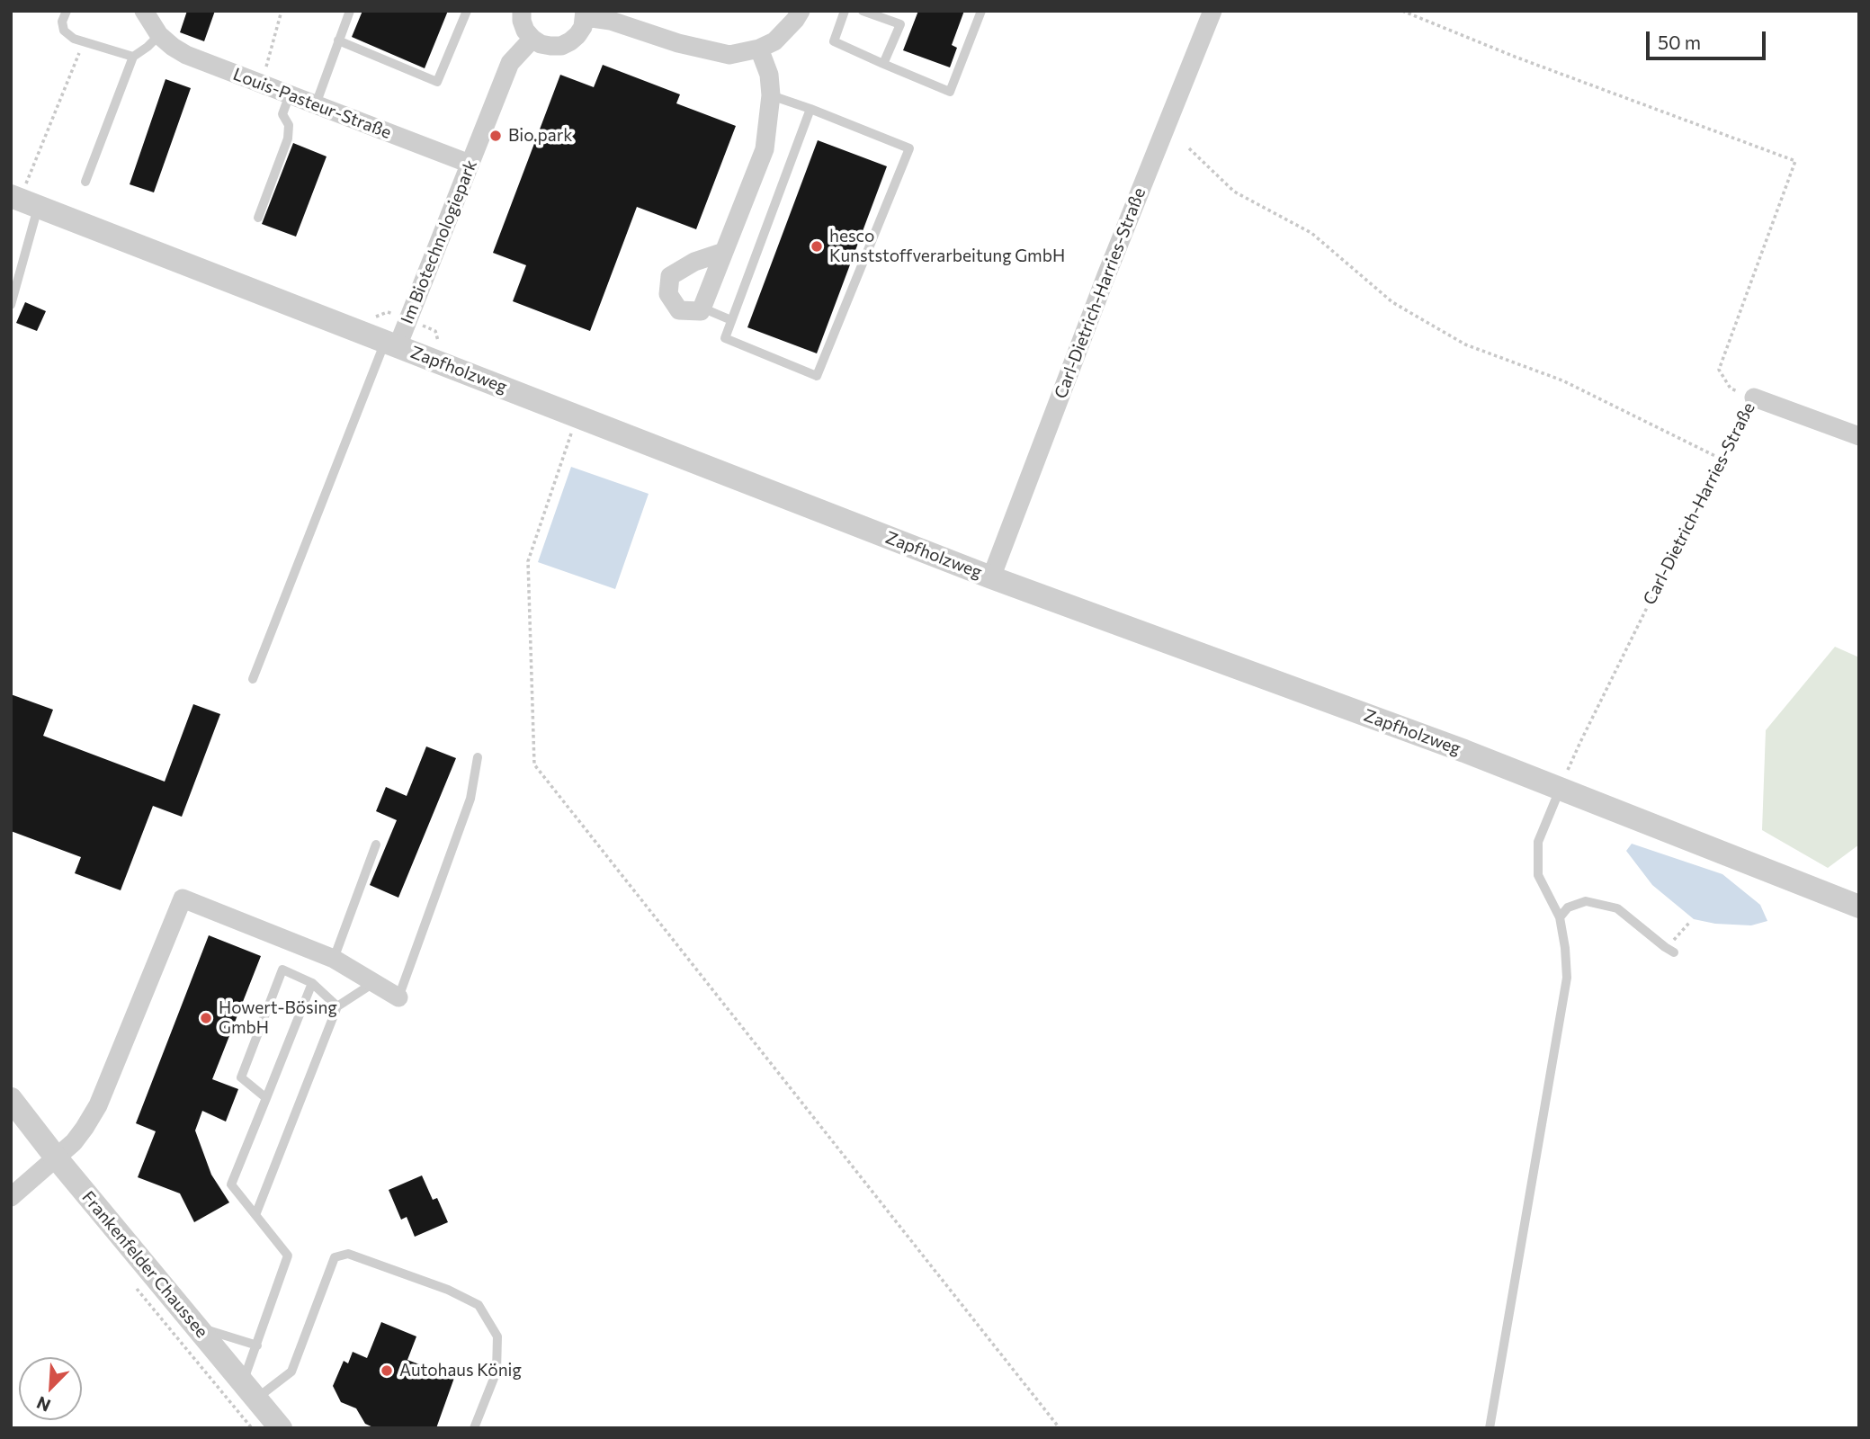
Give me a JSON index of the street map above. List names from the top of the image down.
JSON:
{
  "streets": {
    "street": [
      "Louis-Pasteur-Straße",
      "Im Biotechnologiepark",
      "Carl-Dietrich-Harries-Straße",
      "Zapfholzweg",
      "Frankenfelder Chaussee"
    ]
  },
  "crossings": [
    ["Louis-Pasteur-Straße", "Im Biotechnologiepark"],
    ["Im Biotechnologiepark", "Zapfholzweg"],
    ["Carl-Dietrich-Harries-Straße", "Zapfholzweg"]
  ],
  "places": [
    "Bio.park",
    "hesco Kunststoffverarbeitung GmbH",
    "Howert-Bösing GmbH",
    "Autohaus König"
  ],
  "scale_bar": "50 m",
  "north": "bottom left"
}
